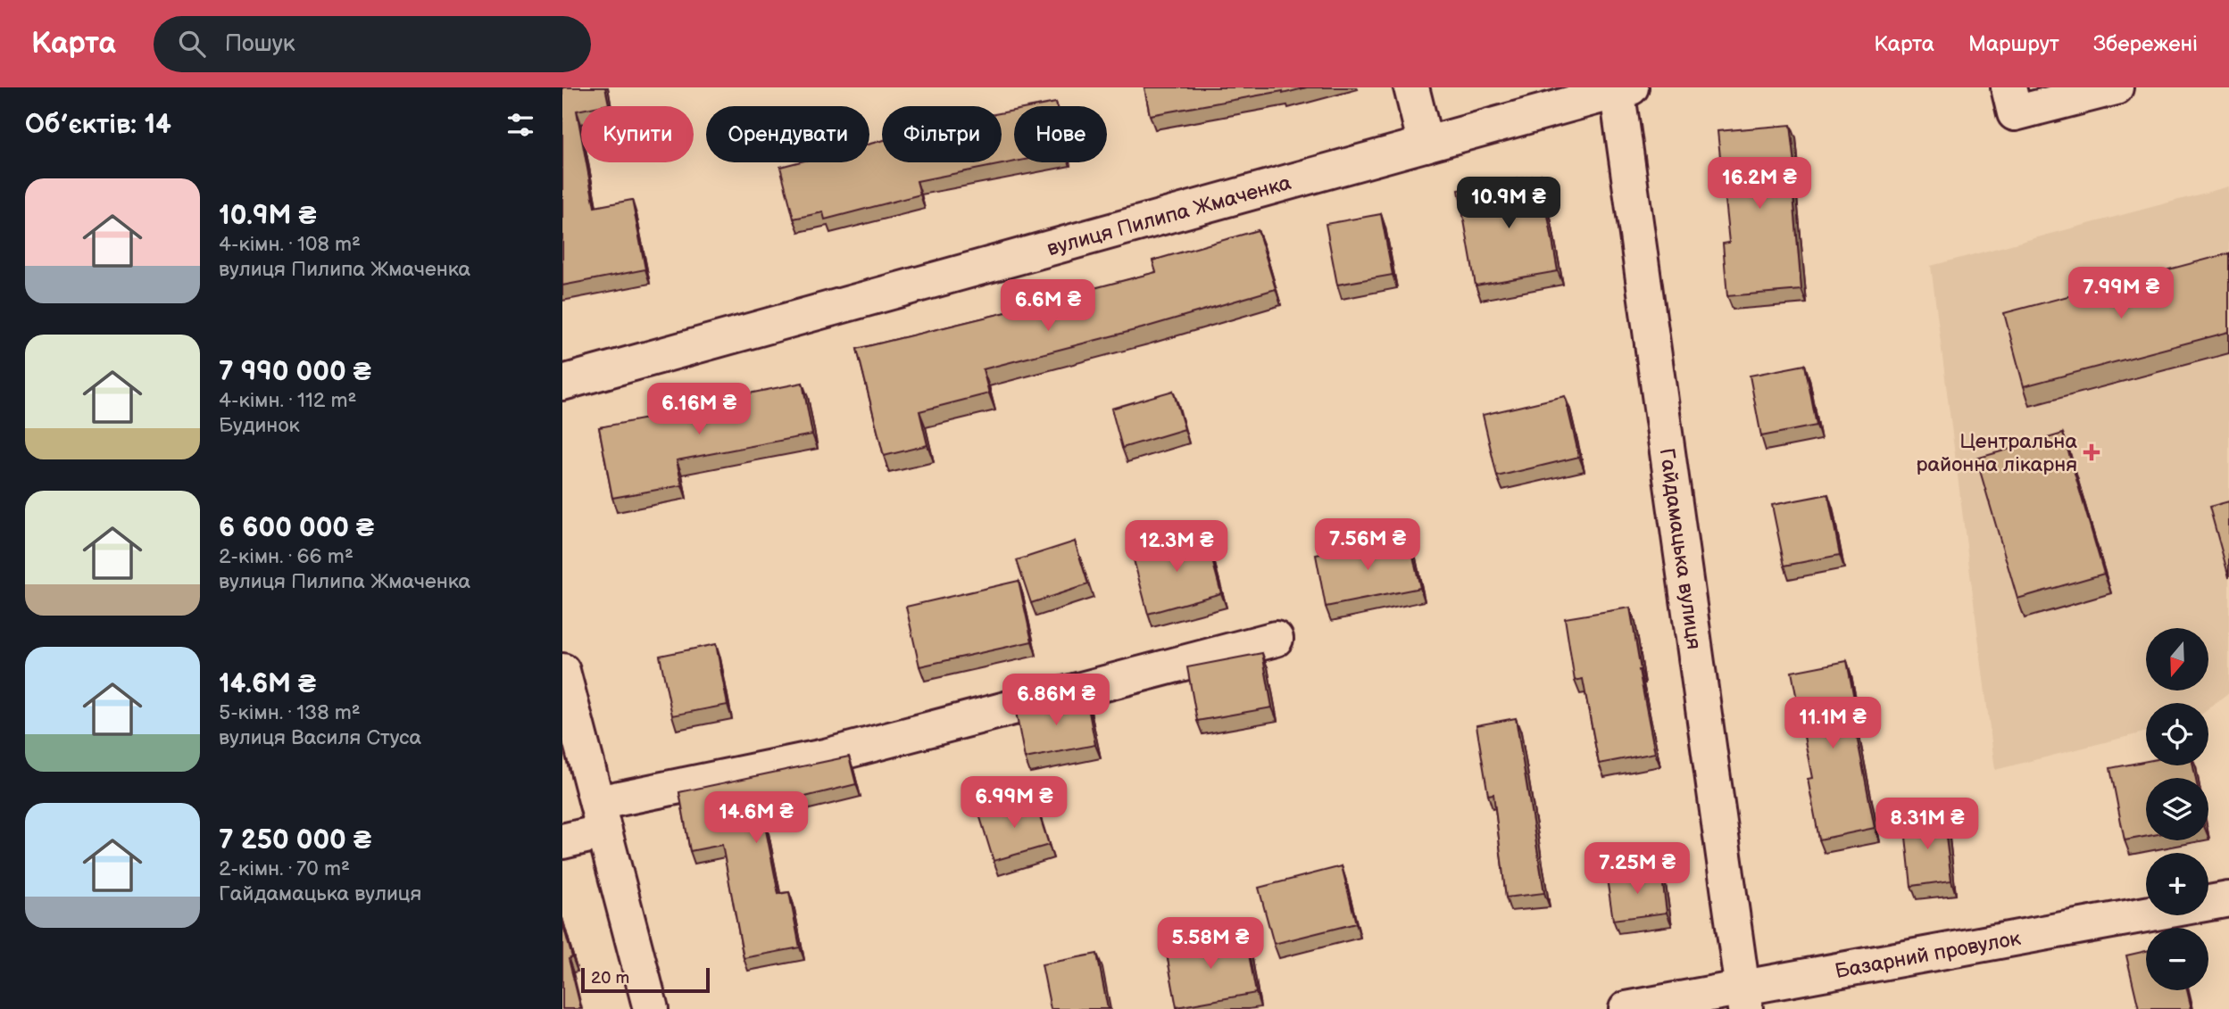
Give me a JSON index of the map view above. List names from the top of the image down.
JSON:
{
  "streets": {
    "street": ["вулиця Пилипа Жмаченка", "Гайдамацька вулиця", "Базарний провулок"]
  },
  "crossings": [
    ["вулиця Пилипа Жмаченка", "Гайдамацька вулиця"],
    ["Гайдамацька вулиця", "Базарний провулок"]
  ],
  "places": {
    "health": ["Центральна районна лікарня"]
  },
  "scale_bar": "20 m",
  "north": "bottom",
  "page": {
    "header": "Карта",
    "search": "Пошук",
    "nav": ["Карта", "Маршрут", "Збережені"],
    "heading": "Об’єктів: 14",
    "chip": [
      "Купити",
      "Орендувати",
      "Фільтри",
      "Нове"
    ],
    "price": [
      "16.2M ₴",
      "10.9M ₴",
      "7.99M ₴",
      "6.6M ₴",
      "6.16M ₴",
      "7.56M ₴",
      "12.3M ₴",
      "6.86M ₴",
      "11.1M ₴",
      "6.99M ₴",
      "14.6M ₴",
      "8.31M ₴",
      "7.25M ₴",
      "5.58M ₴"
    ],
    "list": [
      {
        "name": "10.9M ₴",
        "note": "4-кімн. · 108 m² · вулиця Пилипа Жмаченка"
      },
      {
        "name": "7 990 000 ₴",
        "note": "4-кімн. · 112 m² · Будинок"
      },
      {
        "name": "6 600 000 ₴",
        "note": "2-кімн. · 66 m² · вулиця Пилипа Жмаченка"
      },
      {
        "name": "14.6M ₴",
        "note": "5-кімн. · 138 m² · вулиця Василя Стуса"
      },
      {
        "name": "7 250 000 ₴",
        "note": "2-кімн. · 70 m² · Гайдамацька вулиця"
      }
    ],
    "map_buttons": ["+", "−"],
    "scale": "20 m"
  }
}
